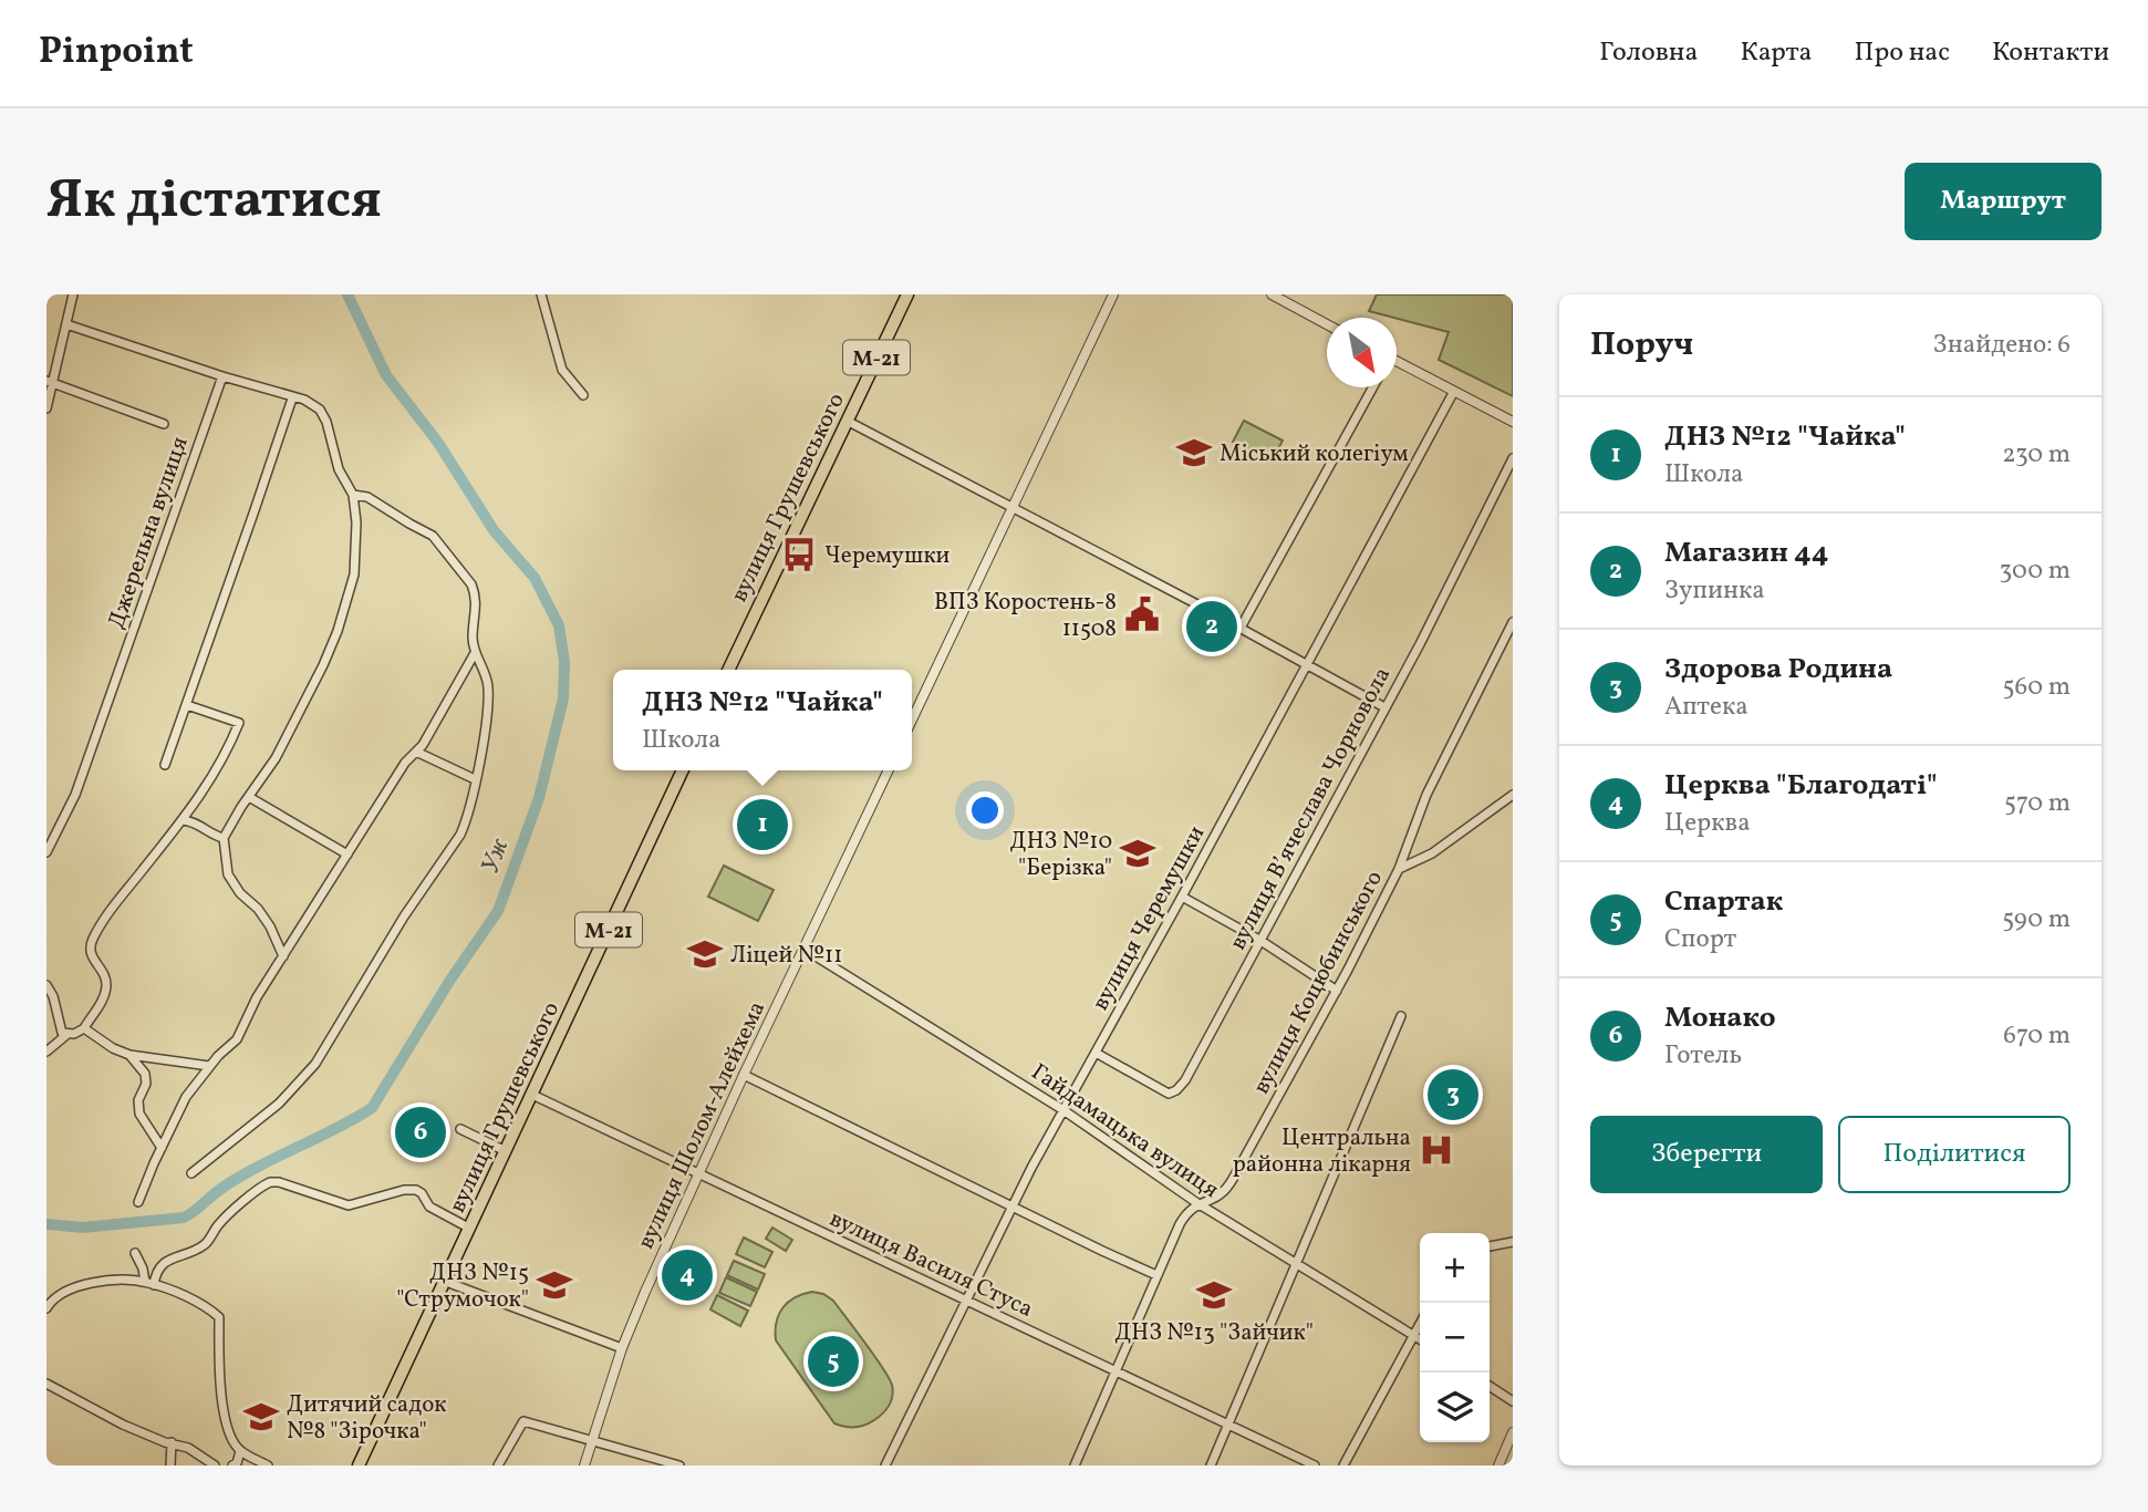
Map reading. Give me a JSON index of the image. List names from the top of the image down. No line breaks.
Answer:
{"streets":{"highway":["М-21","вулиця Грушевського"],"street":["Джерельна вулиця","вулиця Вʼячеслава Чорновола","вулиця Черемушки","вулиця Коцюбинського","вулиця Шолом-Алейхема","Гайдамацька вулиця","вулиця Василя Стуса"]},"crossings":[["вулиця Грушевського","вулиця Василя Стуса"],["вулиця Вʼячеслава Чорновола","вулиця Черемушки"],["вулиця Черемушки","Гайдамацька вулиця"],["вулиця Черемушки","вулиця Василя Стуса"],["вулиця Коцюбинського","Гайдамацька вулиця"],["вулиця Коцюбинського","вулиця Василя Стуса"],["вулиця Шолом-Алейхема","Гайдамацька вулиця"],["вулиця Шолом-Алейхема","вулиця Василя Стуса"]],"water":["Уж"],"places":{"school or university":["Міський колегіум","ДНЗ №10 \"Берізка\"","Ліцей №11","ДНЗ №15 \"Струмочок\"","ДНЗ №13 \"Зайчик\"","Дитячий садок №8 \"Зірочка\""],"bus stop":["Черемушки"],"public building":["ВПЗ Коростень-8 11508"],"hospital":["Центральна районна лікарня"]},"north":"bottom right","page":{"header":"Pinpoint","nav":["Головна","Карта","Про нас","Контакти"],"buttons":["Маршрут",["Зберегти","Поділитися"]],"title":"Як дістатися","heading":["Поруч","Знайдено: 6"],"list":[{"mark":"1","name":"ДНЗ №12 \"Чайка\"","note":"Школа","value":"230 m"},{"mark":"2","name":"Магазин 44","note":"Зупинка","value":"300 m"},{"mark":"3","name":"Здорова Родина","note":"Аптека","value":"560 m"},{"mark":"4","name":"Церква \"Благодаті\"","note":"Церква","value":"570 m"},{"mark":"5","name":"Спартак","note":"Спорт","value":"590 m"},{"mark":"6","name":"Монако","note":"Готель","value":"670 m"}],"pins":["2","1","3","6","4","5"],"popup":["ДНЗ №12 \"Чайка\"","Школа"],"map_buttons":["+","−"]}}
